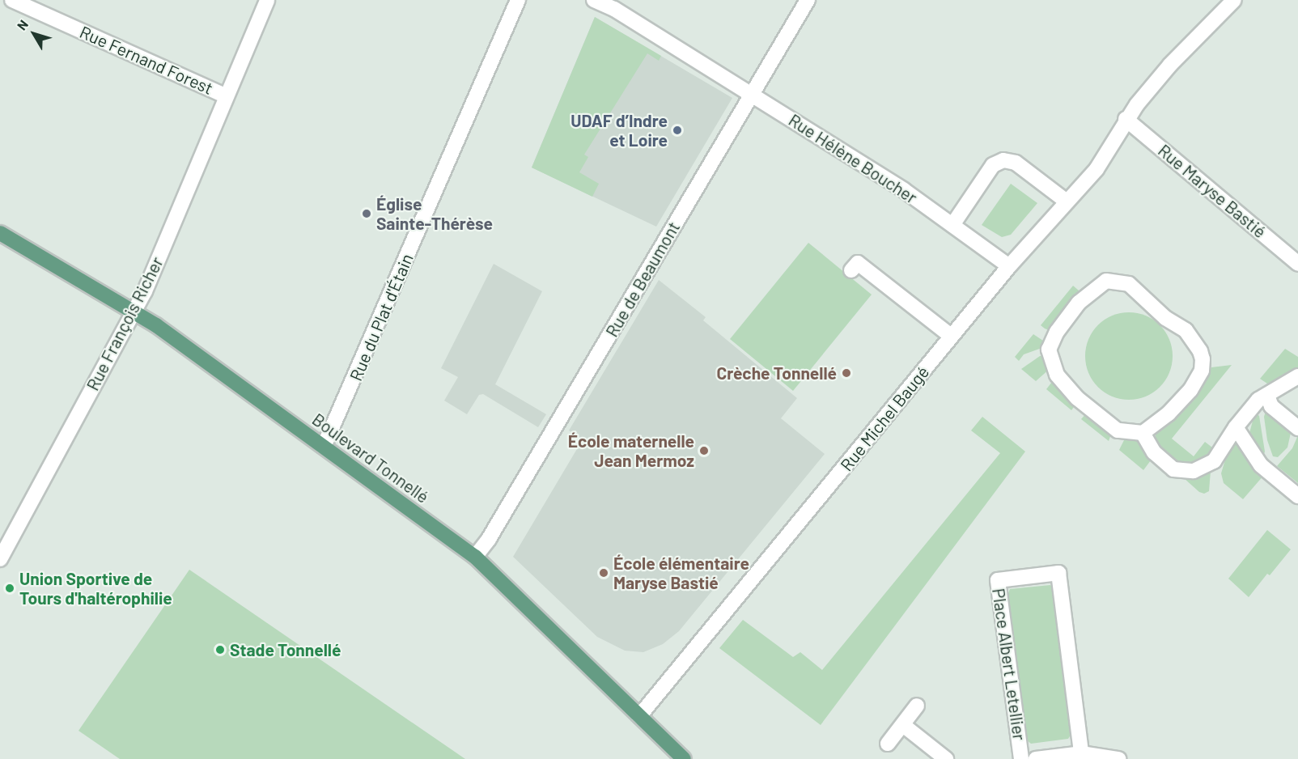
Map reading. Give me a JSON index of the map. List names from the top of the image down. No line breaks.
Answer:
{"streets":{"main road":["Boulevard Tonnellé"],"street":["Rue Fernand Forest","Rue Hélène Boucher","Rue Maryse Bastié","Rue de Beaumont","Rue du Plat d'Étain","Rue François Richer","Rue Michel Baugé","Place Albert Letellier"]},"crossings":[["Rue Fernand Forest","Rue François Richer"],["Rue Hélène Boucher","Rue de Beaumont"],["Rue Hélène Boucher","Rue Michel Baugé"],["Rue Maryse Bastié","Rue Michel Baugé"],["Rue de Beaumont","Boulevard Tonnellé"],["Rue du Plat d'Étain","Boulevard Tonnellé"],["Rue François Richer","Boulevard Tonnellé"],["Rue Michel Baugé","Boulevard Tonnellé"]],"places":["UDAF d’Indre et Loire","Église Sainte-Thérèse","Crèche Tonnellé","École maternelle Jean Mermoz","École élémentaire Maryse Bastié","Union Sportive de Tours d'haltérophilie","Stade Tonnellé"],"north":"top left"}
